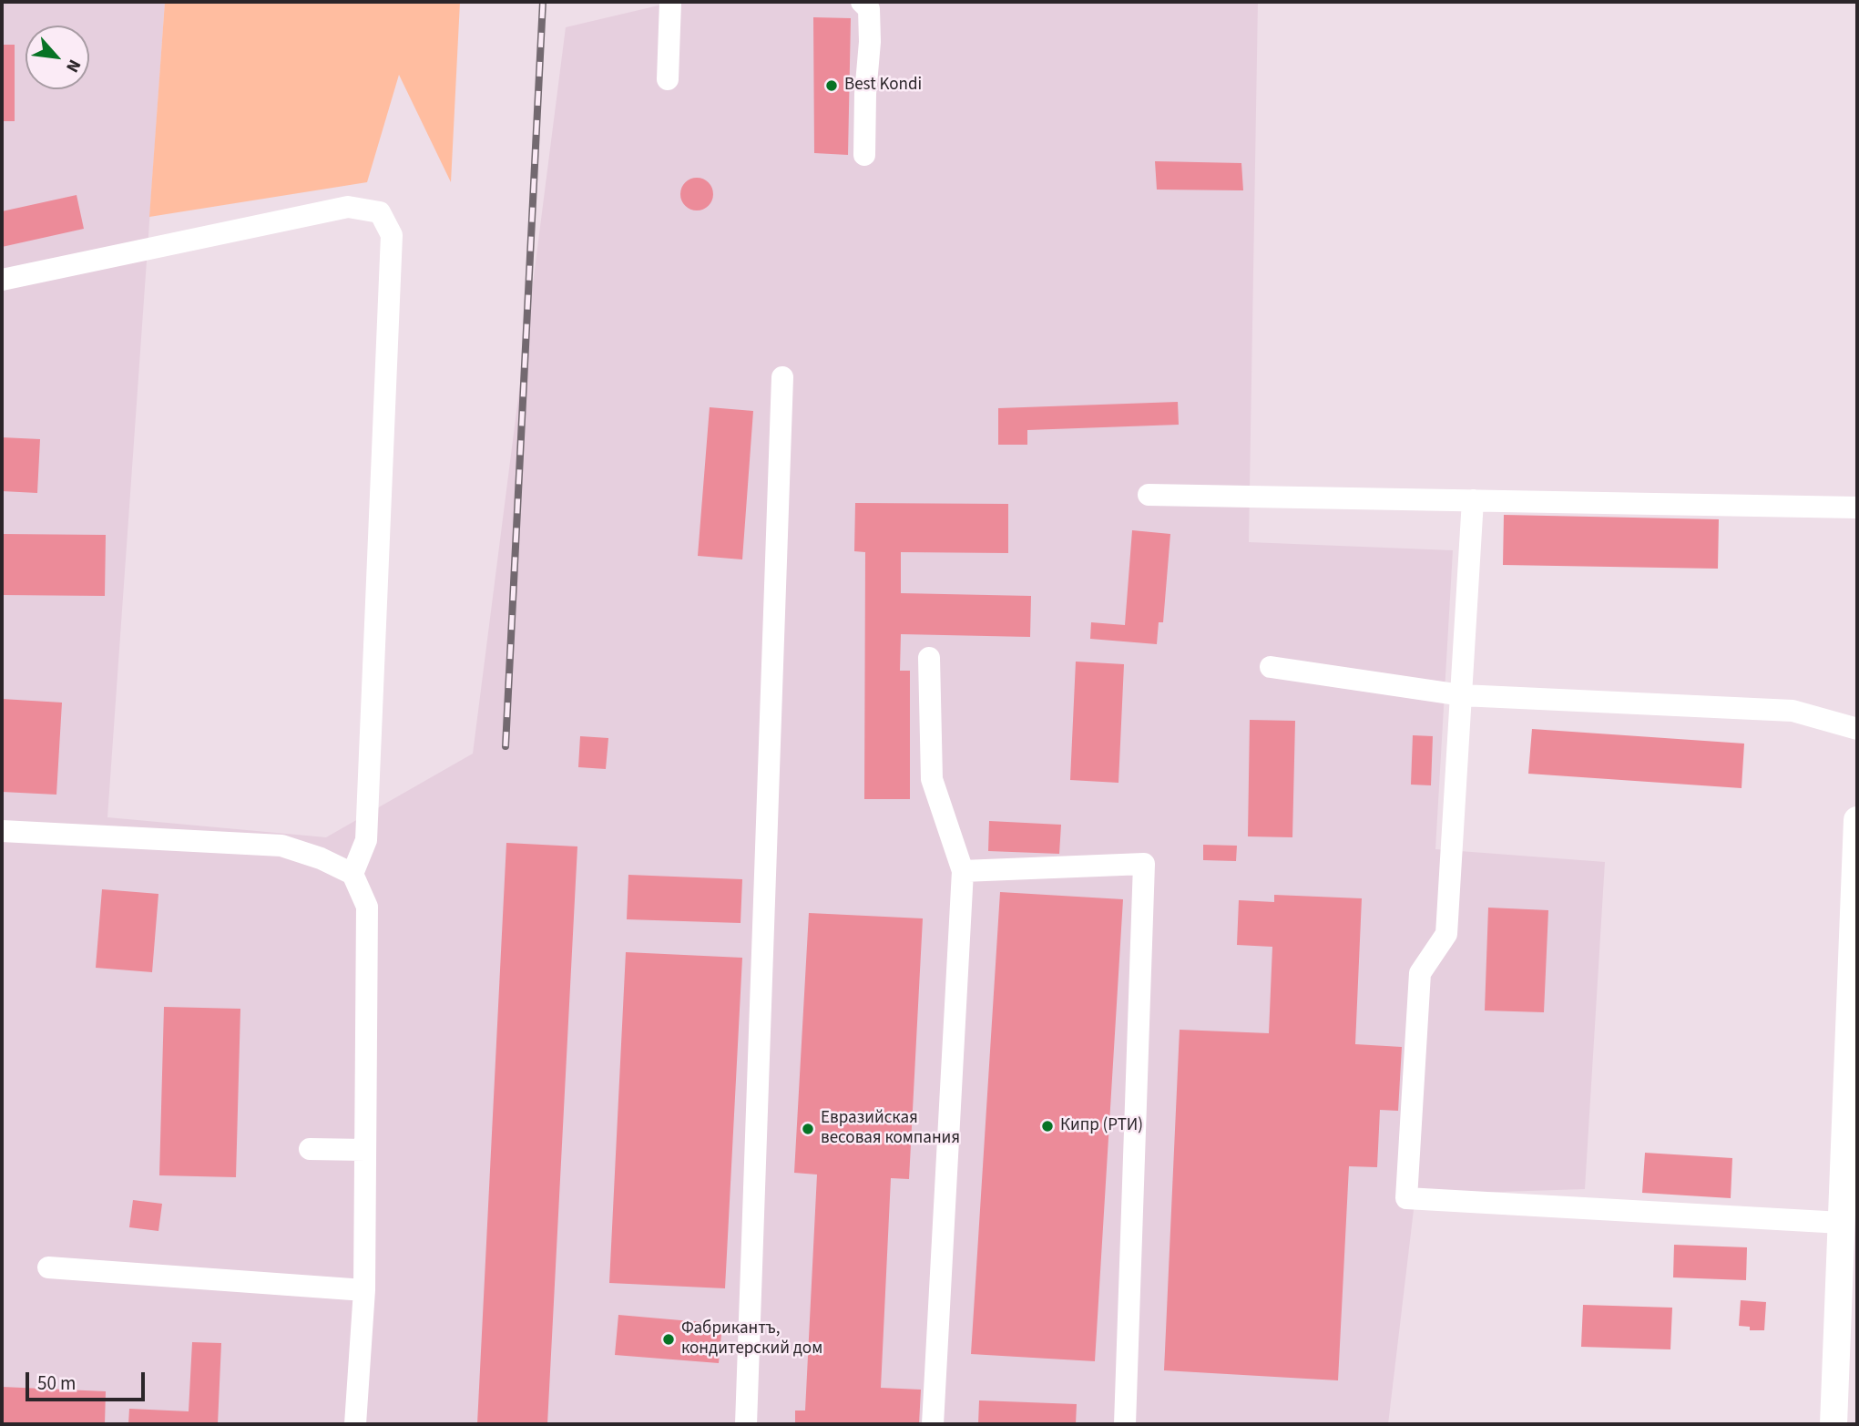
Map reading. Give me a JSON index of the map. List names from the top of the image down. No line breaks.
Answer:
{"places":["Best Kondi","Кипр (РТИ)","Евразийская весовая компания","Фабрикантъ, кондитерский дом"],"scale_bar":"50 m","north":"bottom right"}
